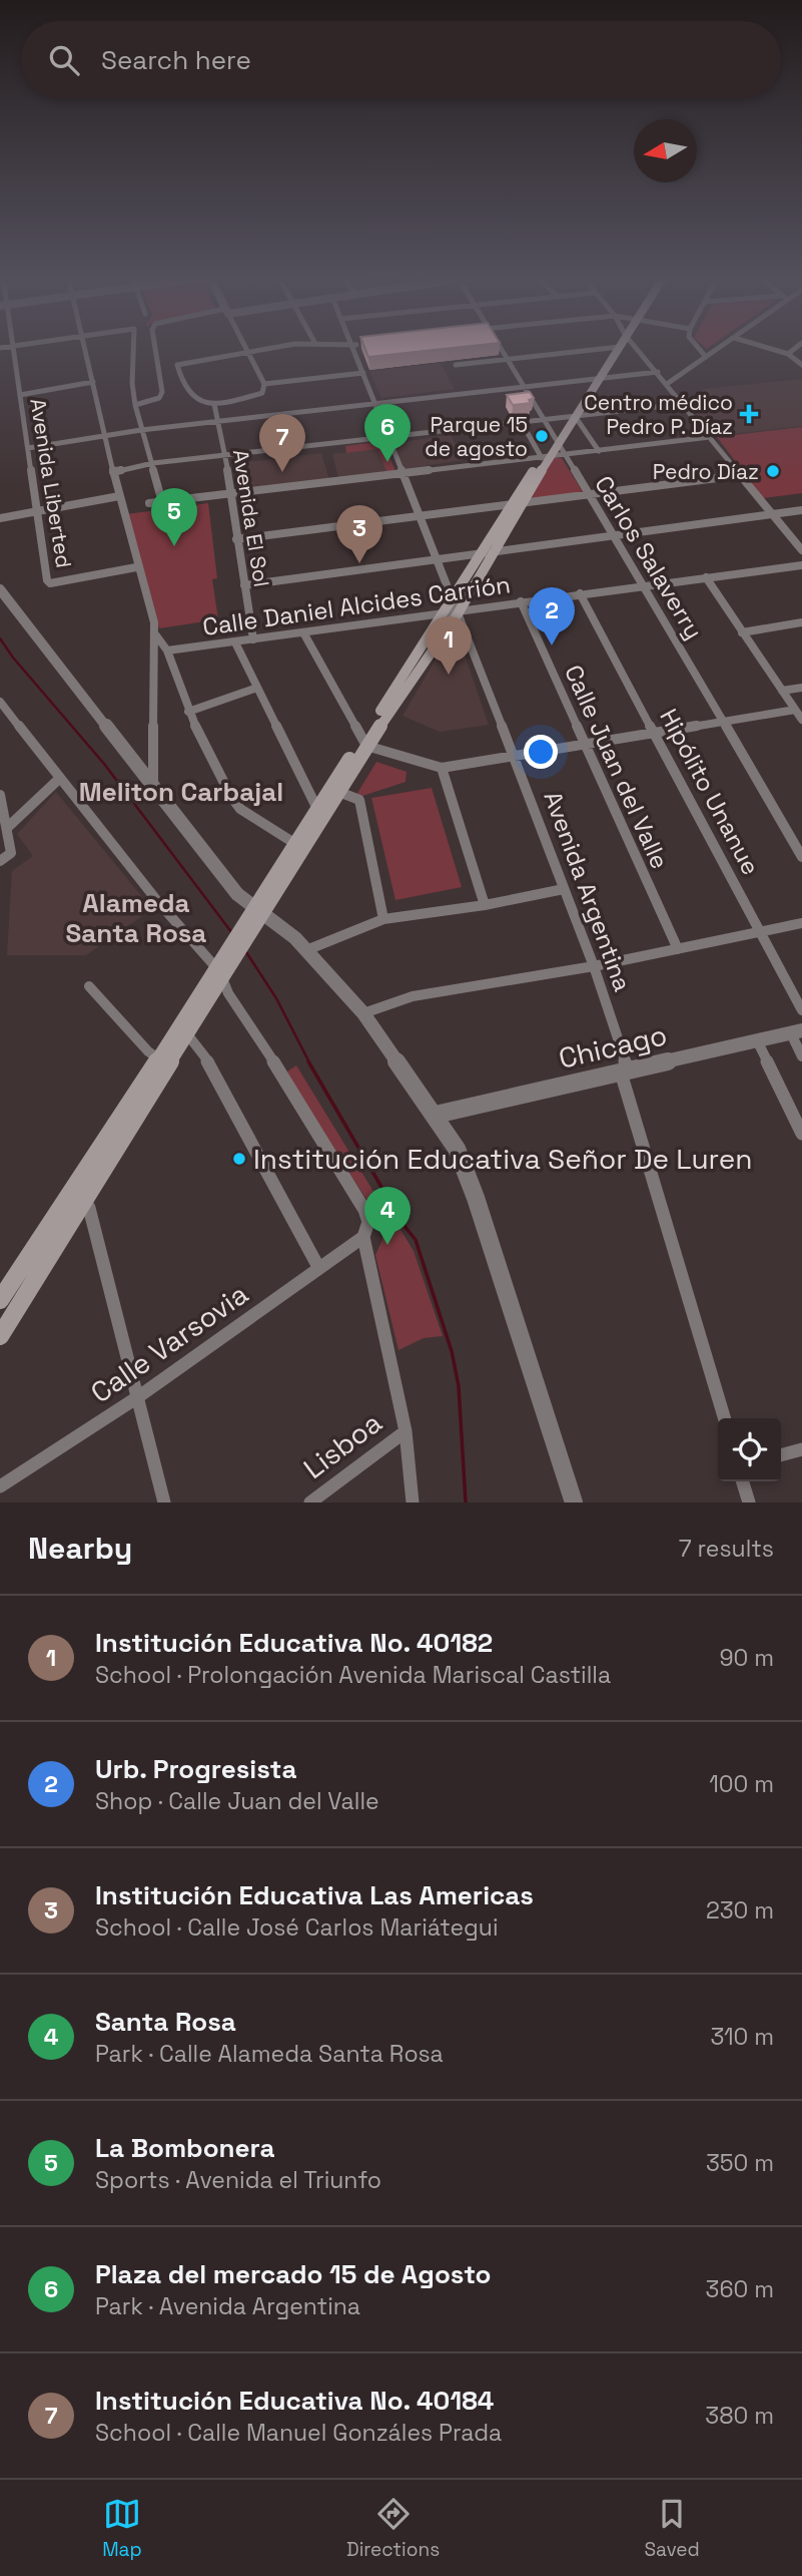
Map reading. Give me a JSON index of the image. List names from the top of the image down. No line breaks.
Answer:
{"streets":{"street":["Avenida Liberted","Avenida El Sol","Carlos Salaverry","Calle Daniel Alcides Carrión","Calle Juan del Valle","Hipólito Unanue","Avenida Argentina","Chicago","Calle Varsovia","Lisboa"]},"crossings":[["Avenida El Sol","Calle Daniel Alcides Carrión"],["Carlos Salaverry","Calle Daniel Alcides Carrión"],["Calle Daniel Alcides Carrión","Calle Juan del Valle"],["Calle Daniel Alcides Carrión","Hipólito Unanue"],["Calle Daniel Alcides Carrión","Avenida Argentina"],["Avenida Argentina","Chicago"]],"districts":["Meliton Carbajal","Alameda Santa Rosa"],"places":{"health":["Centro médico Pedro P. Díaz"],"other":["Parque 15 de agosto","Pedro Díaz","Institución Educativa Señor De Luren"]},"north":"left","page":{"search":"Search here","pins":["6","7","5","3","2","1","4"],"heading":["Nearby","7 results"],"list":[{"mark":"1","name":"Institución Educativa No. 40182","note":"School · Prolongación Avenida Mariscal Castilla","value":"90 m"},{"mark":"2","name":"Urb. Progresista","note":"Shop · Calle Juan del Valle","value":"100 m"},{"mark":"3","name":"Institución Educativa Las Americas","note":"School · Calle José Carlos Mariátegui","value":"230 m"},{"mark":"4","name":"Santa Rosa","note":"Park · Calle Alameda Santa Rosa","value":"310 m"},{"mark":"5","name":"La Bombonera","note":"Sports · Avenida el Triunfo","value":"350 m"},{"mark":"6","name":"Plaza del mercado 15 de Agosto","note":"Park · Avenida Argentina","value":"360 m"},{"mark":"7","name":"Institución Educativa No. 40184","note":"School · Calle Manuel Gonzáles Prada","value":"380 m"}],"nav":["Map","Directions","Saved"]}}
